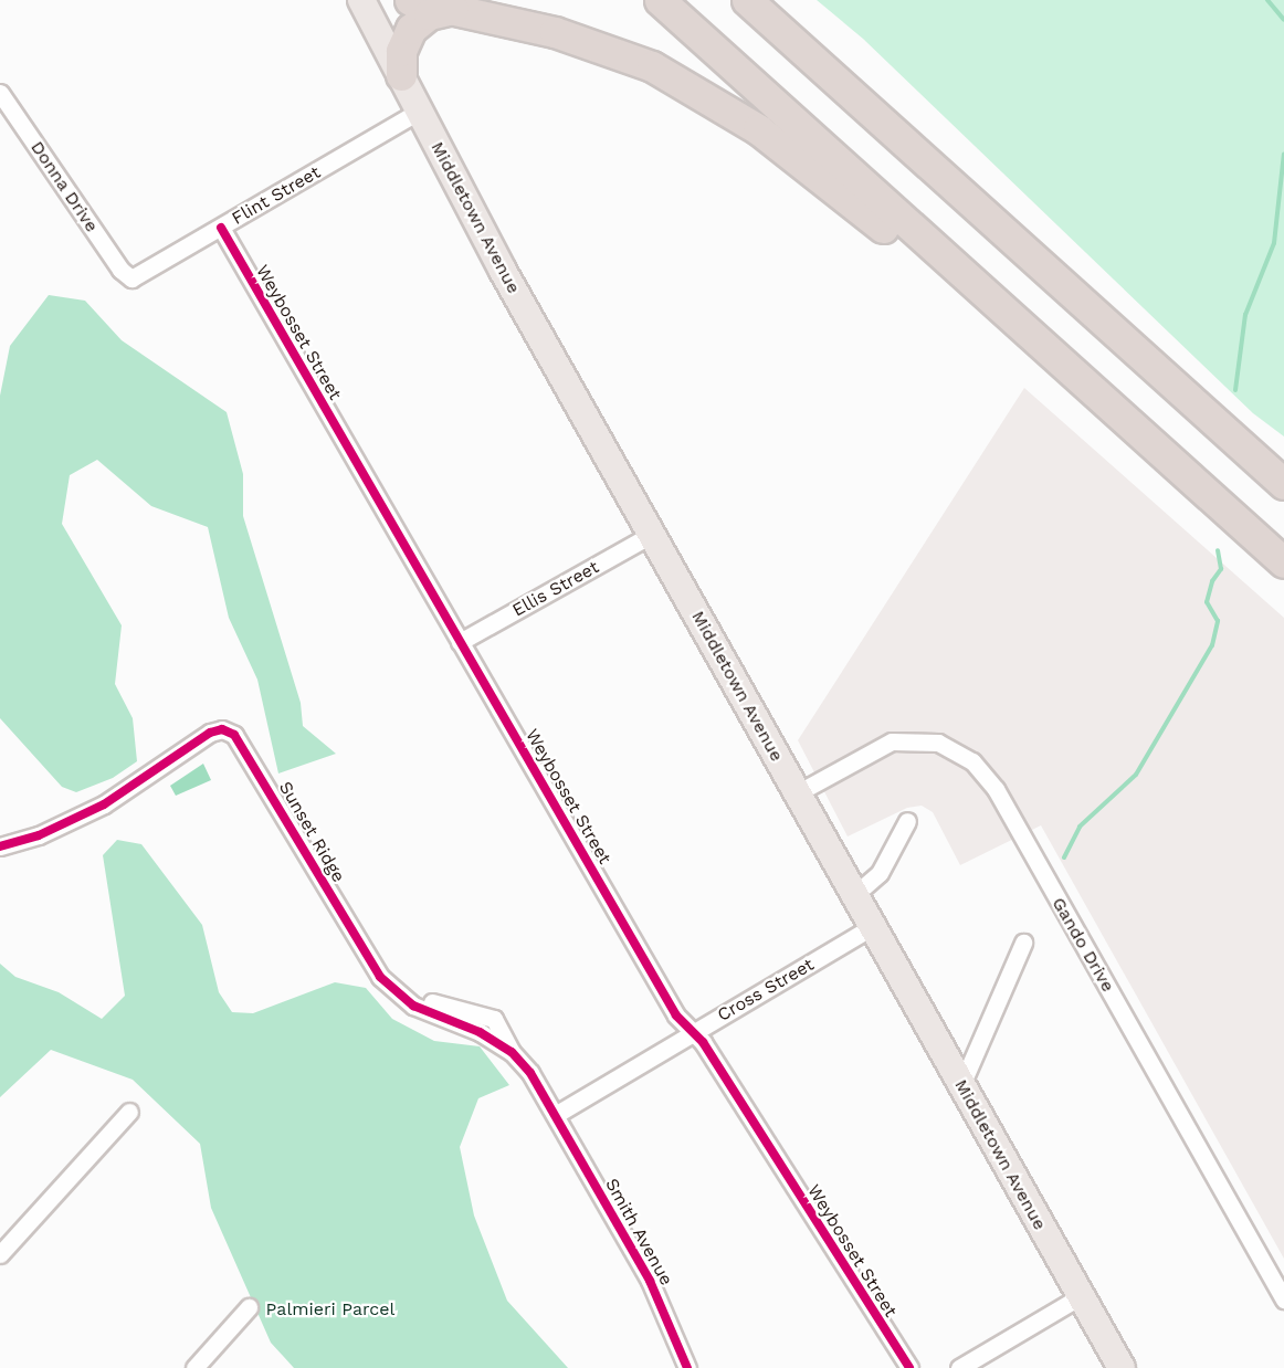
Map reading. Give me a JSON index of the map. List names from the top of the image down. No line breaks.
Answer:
{"streets":{"main road":["Middletown Avenue"],"street":["Donna Drive","Flint Street","Weybosset Street","Ellis Street","Sunset Ridge","Gando Drive","Cross Street","Smith Avenue"]},"crossings":[["Donna Drive","Flint Street"],["Flint Street","Middletown Avenue"],["Flint Street","Weybosset Street"],["Middletown Avenue","Ellis Street"],["Middletown Avenue","Gando Drive"],["Middletown Avenue","Cross Street"],["Weybosset Street","Ellis Street"],["Weybosset Street","Cross Street"],["Sunset Ridge","Cross Street"],["Sunset Ridge","Smith Avenue"],["Cross Street","Smith Avenue"]],"parks":["Palmieri Parcel"]}
